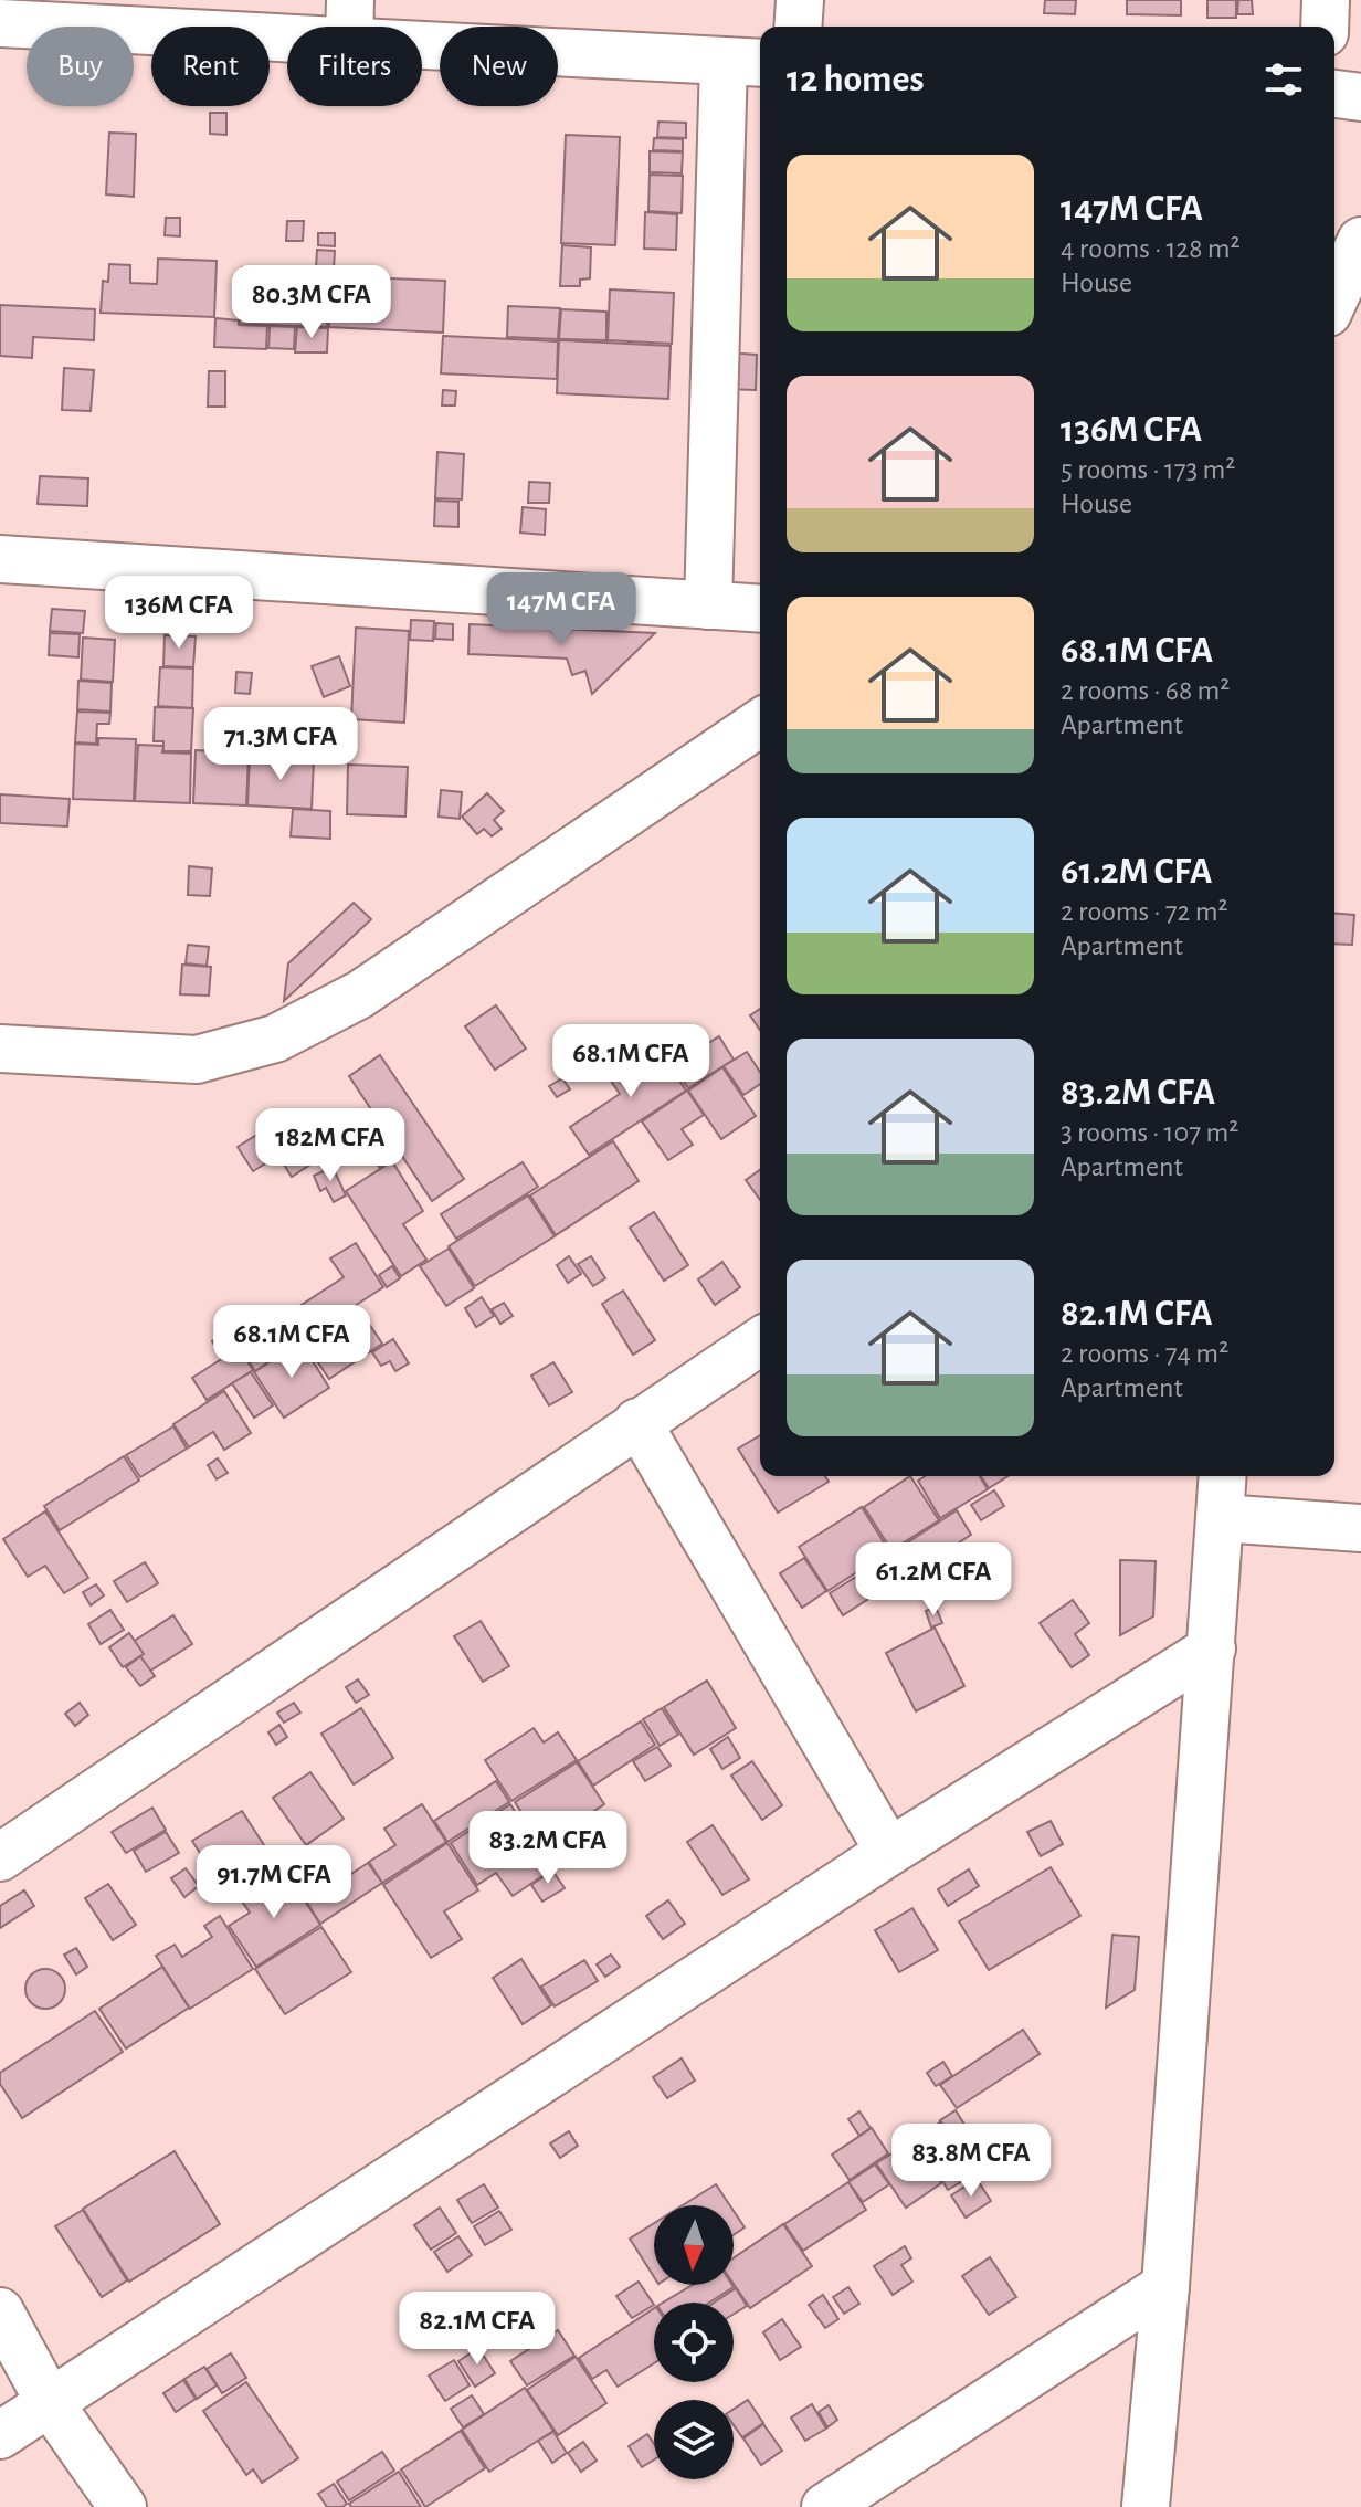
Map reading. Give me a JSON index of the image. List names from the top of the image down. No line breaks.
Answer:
{"north":"bottom","page":{"chip":["Buy","Rent","Filters","New"],"heading":"12 homes","list":[{"name":"147M CFA","note":"4 rooms · 128 m² · House"},{"name":"136M CFA","note":"5 rooms · 173 m² · House"},{"name":"68.1M CFA","note":"2 rooms · 68 m² · Apartment"},{"name":"61.2M CFA","note":"2 rooms · 72 m² · Apartment"},{"name":"83.2M CFA","note":"3 rooms · 107 m² · Apartment"},{"name":"82.1M CFA","note":"2 rooms · 74 m² · Apartment"}],"price":["80.3M CFA","147M CFA","136M CFA","71.3M CFA","68.1M CFA","182M CFA","68.1M CFA","61.2M CFA","83.2M CFA","91.7M CFA","83.8M CFA","82.1M CFA"]}}
